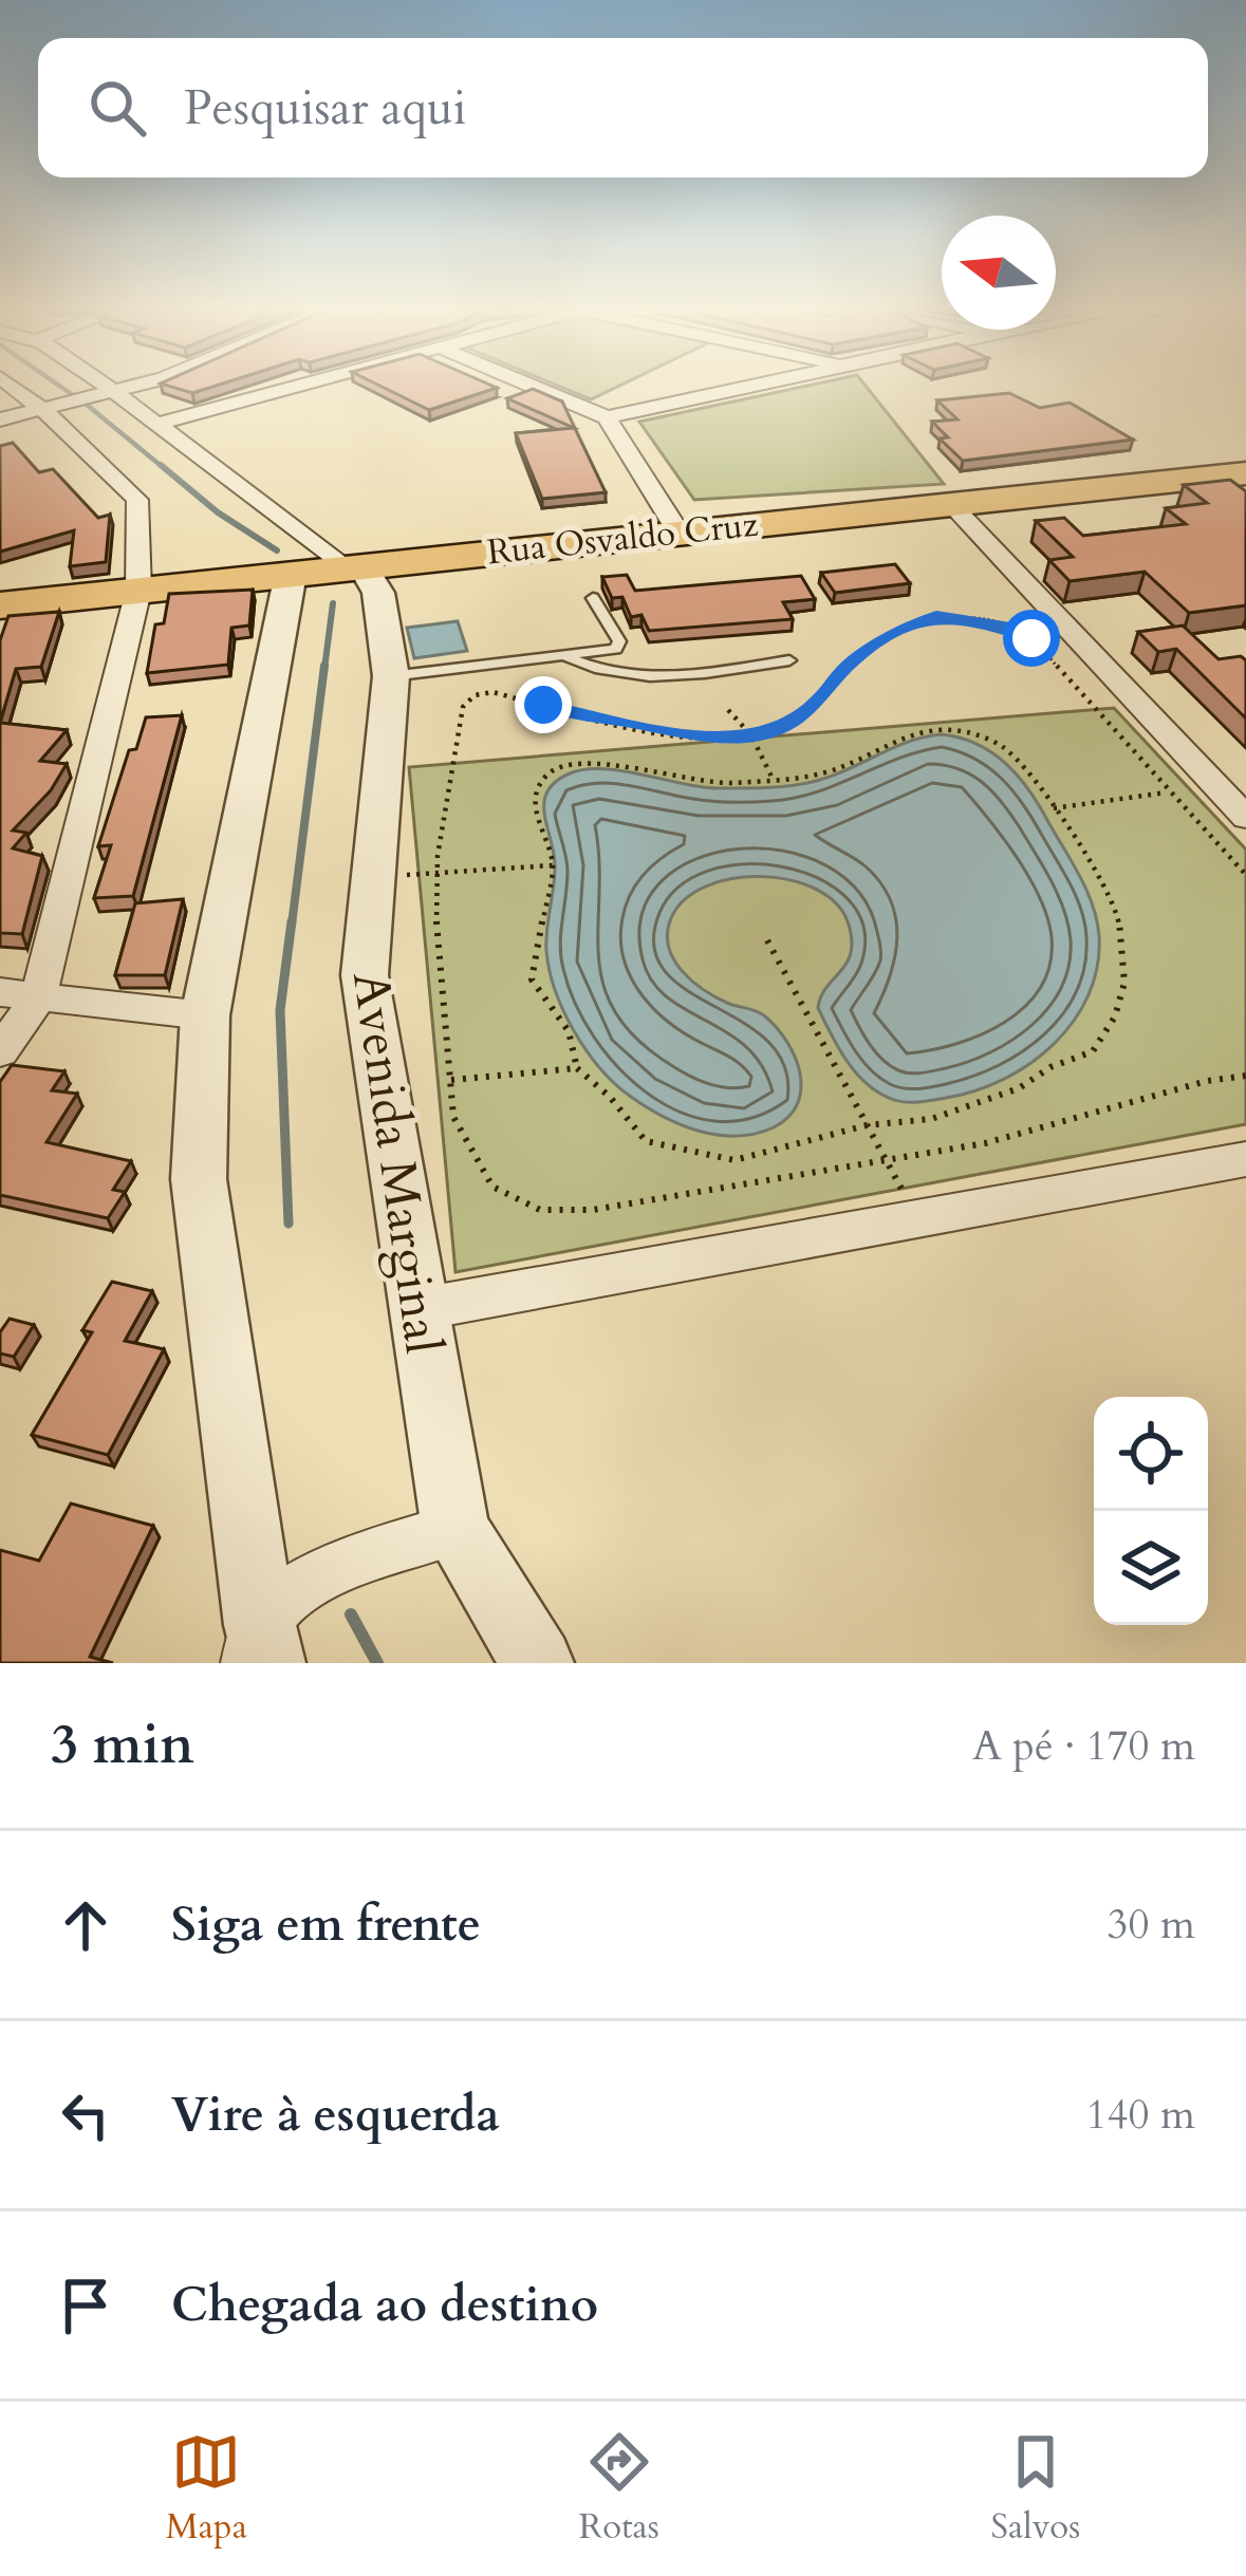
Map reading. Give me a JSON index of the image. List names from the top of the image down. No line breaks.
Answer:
{"streets":{"highway":["Rua Osvaldo Cruz"],"street":["Avenida Marginal"]},"crossings":[["Rua Osvaldo Cruz","Avenida Marginal"]],"north":"left","page":{"search":"Pesquisar aqui","heading":["3 min","A pé · 170 m"],"list":[["Siga em frente","30 m"],["Vire à esquerda","140 m"],"Chegada ao destino"],"nav":["Mapa","Rotas","Salvos"]}}
